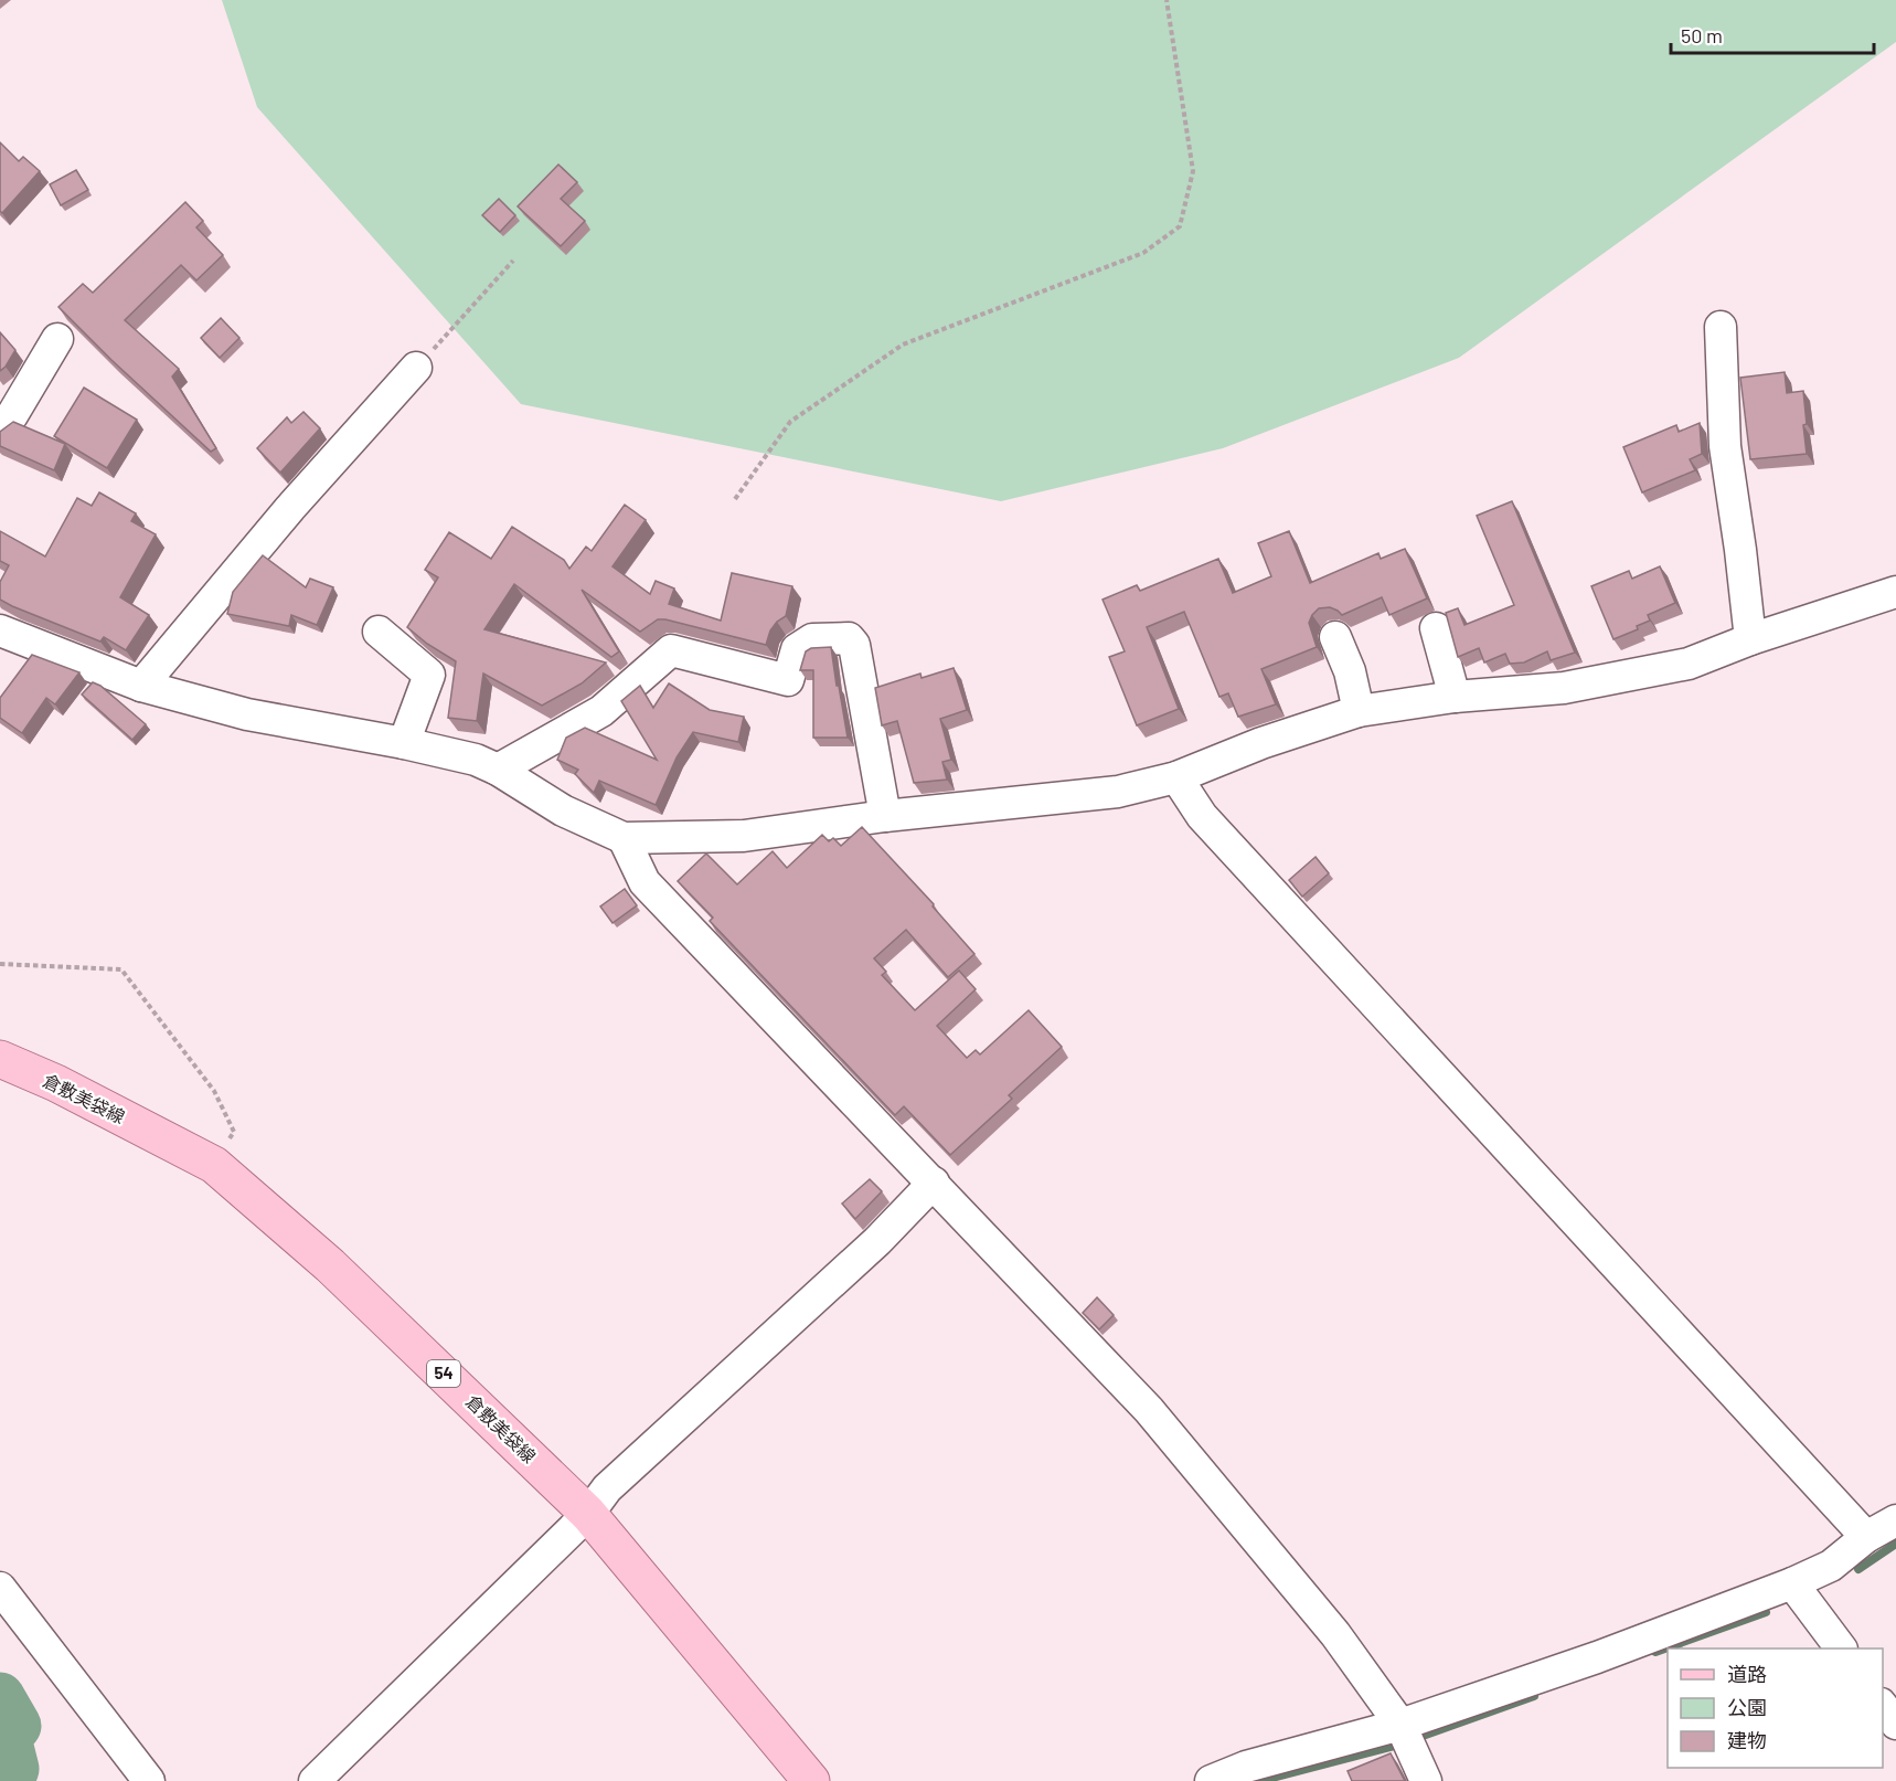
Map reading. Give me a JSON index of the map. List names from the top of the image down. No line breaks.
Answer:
{"streets":{"main road":["倉敷美袋線","54"]},"legend":["道路","公園","建物"],"scale_bar":"50 m"}
